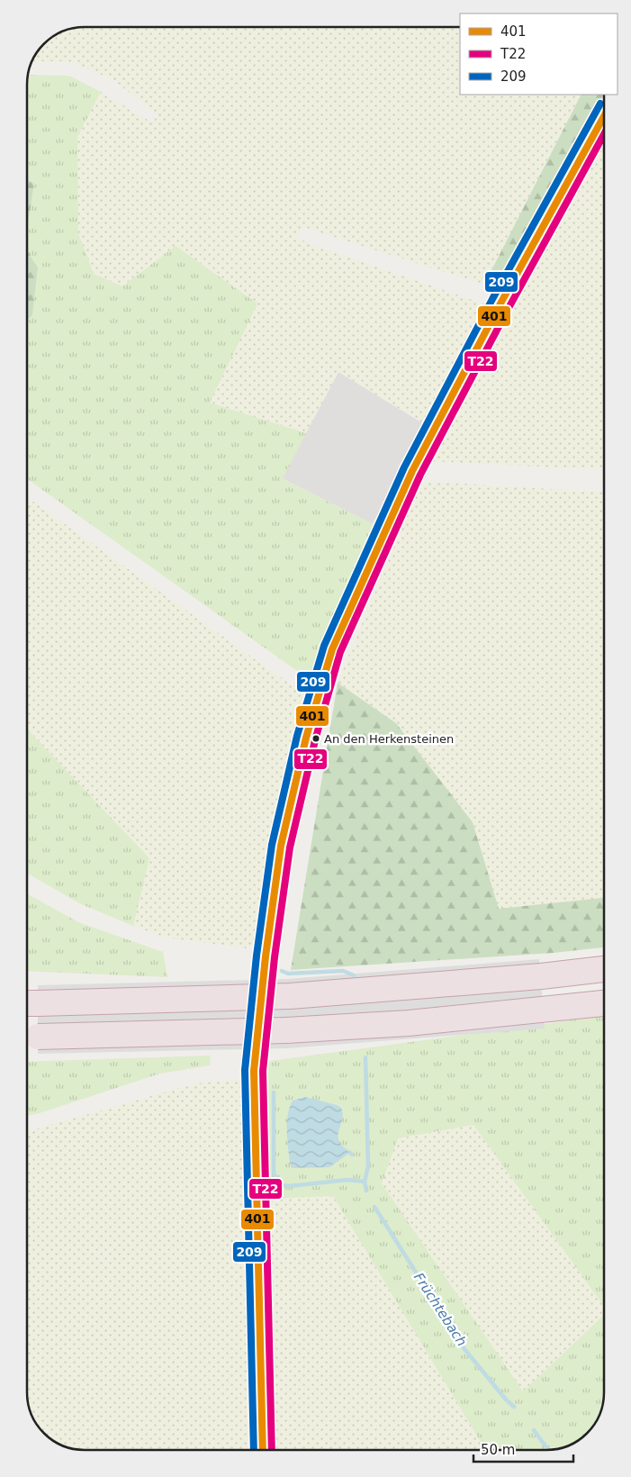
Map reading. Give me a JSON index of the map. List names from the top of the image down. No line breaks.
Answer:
{"water":["Früchtebach"],"places":["An den Herkensteinen"],"lines":["transit line 209","transit line 401","transit line T22"],"legend":["401","T22","209"],"scale_bar":"50 m"}
